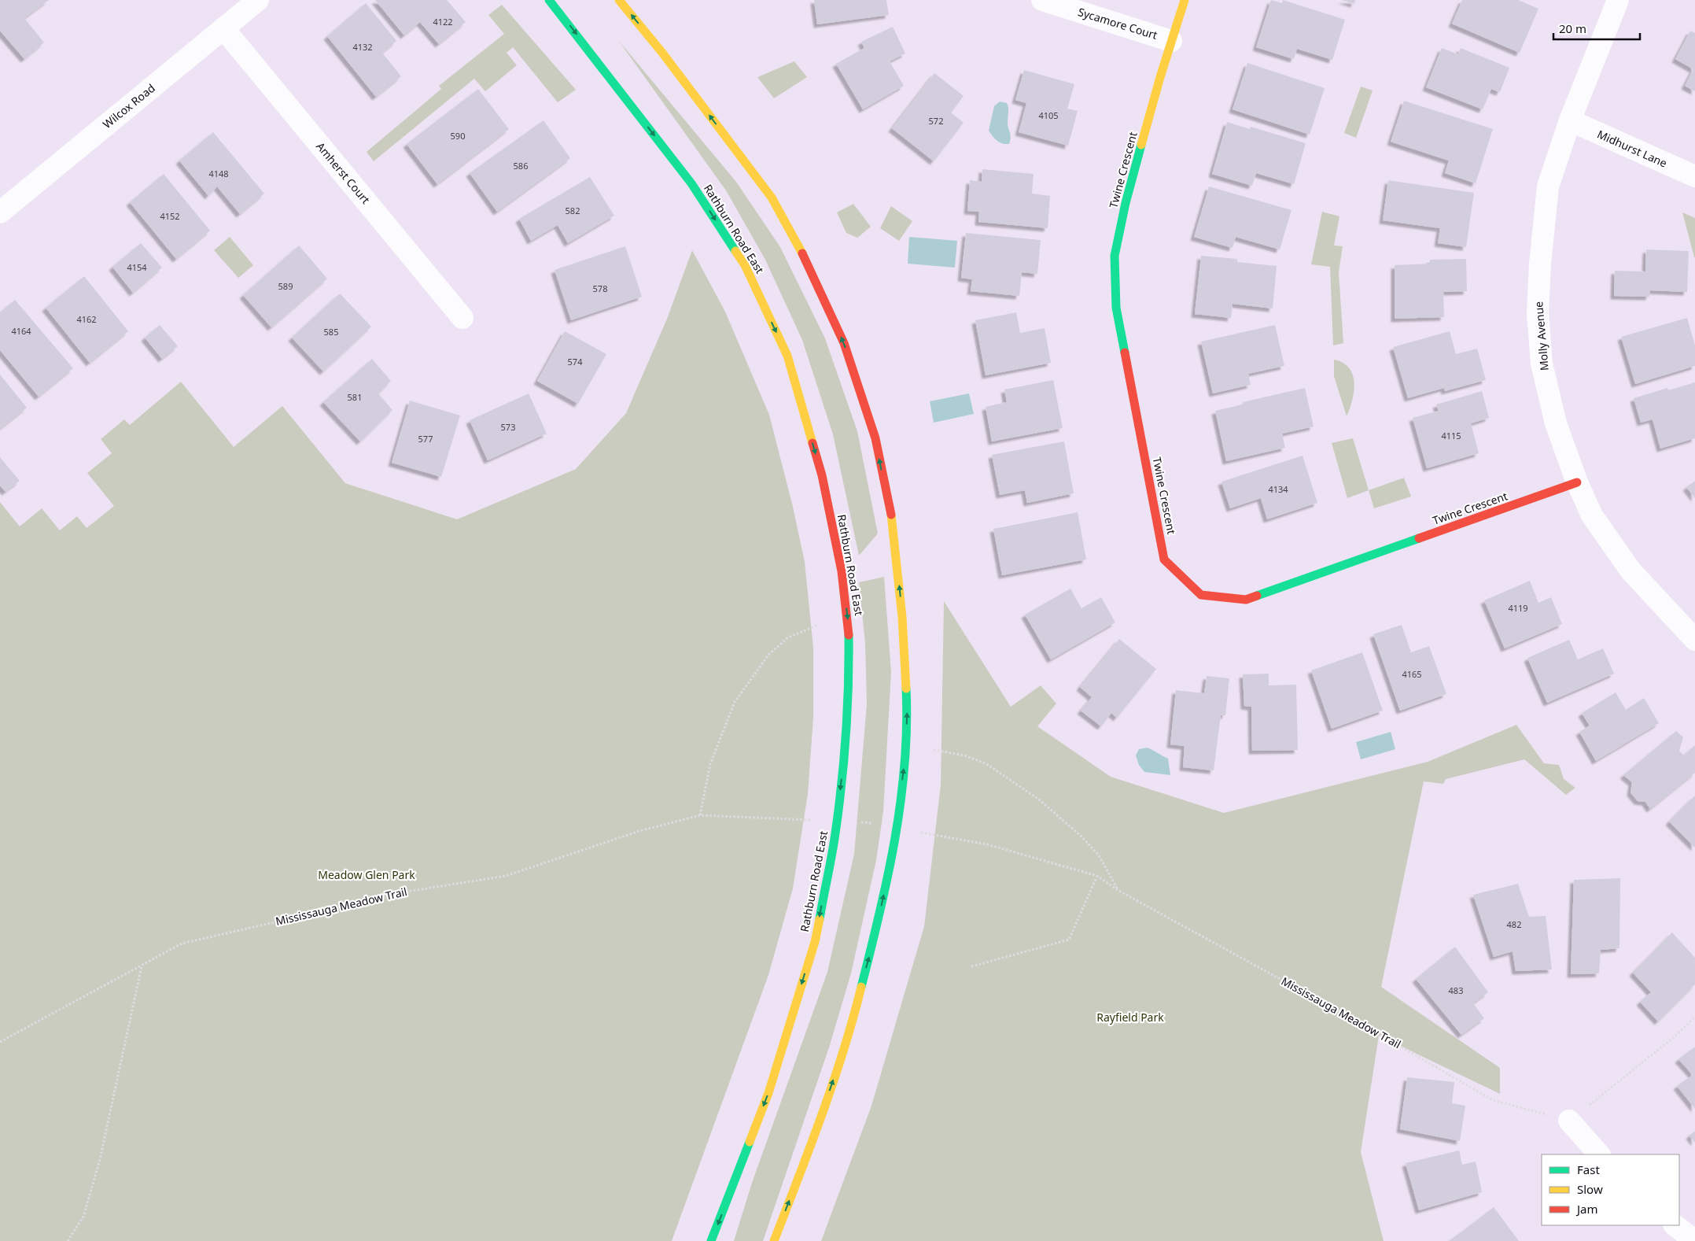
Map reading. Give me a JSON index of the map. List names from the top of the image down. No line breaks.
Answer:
{"streets":{"street":["Sycamore Court","Wilcox Road","Midhurst Lane","Twine Crescent","Amherst Court","Rathburn Road East","Molly Avenue"],"path":["Mississauga Meadow Trail"]},"crossings":[["Sycamore Court","Twine Crescent"],["Wilcox Road","Amherst Court"],["Midhurst Lane","Molly Avenue"],["Twine Crescent","Molly Avenue"]],"parks":["Meadow Glen Park","Rayfield Park"],"house_numbers":["4122","4132","4105","572","590","586","4148","582","4152","4154","589","578","4162","4164","585","574","581","573","4115","577","4134","4119","4165","482","483"],"legend":["Fast","Slow","Jam"],"scale_bar":"20 m"}
